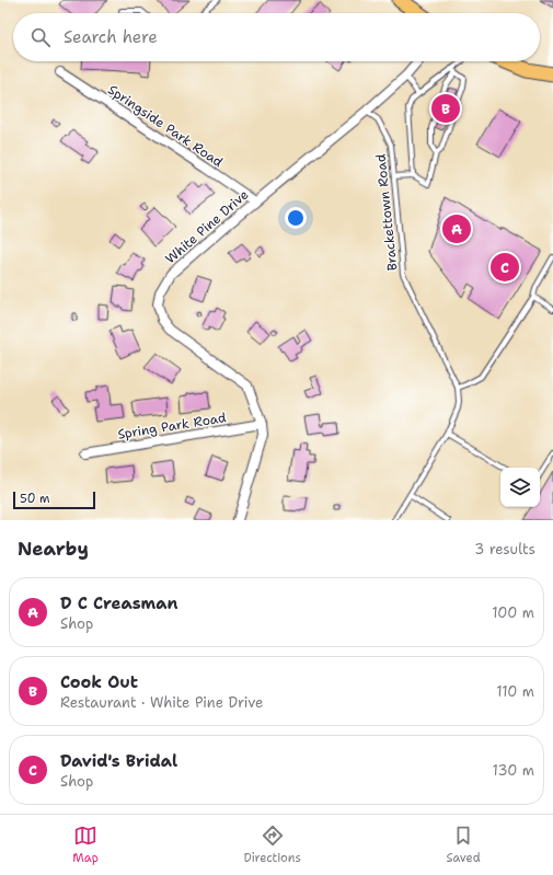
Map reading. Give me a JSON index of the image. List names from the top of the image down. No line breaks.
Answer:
{"streets":{"street":["Springside Park Road","White Pine Drive","Spring Park Road"],"lane":["Brackettown Road"]},"crossings":[["Springside Park Road","White Pine Drive"],["Brackettown Road","White Pine Drive"],["White Pine Drive","Spring Park Road"]],"scale_bar":"50 m","page":{"search":"Search here","pins":["B","A","C"],"scale":"50 m","heading":["Nearby","3 results"],"list":[{"mark":"A","name":"D C Creasman","note":"Shop","value":"100 m"},{"mark":"B","name":"Cook Out","note":"Restaurant · White Pine Drive","value":"110 m"},{"mark":"C","name":"David's Bridal","note":"Shop","value":"130 m"}],"nav":["Map","Directions","Saved"]}}
